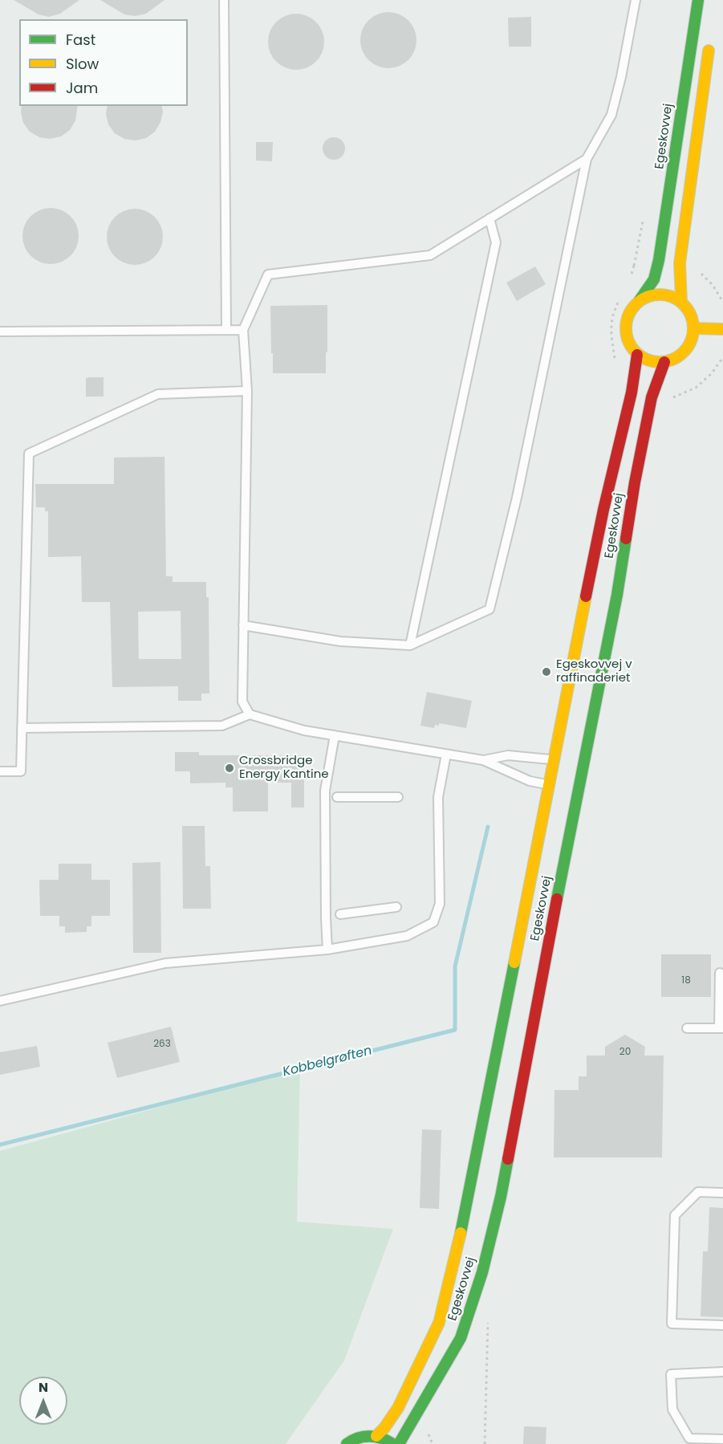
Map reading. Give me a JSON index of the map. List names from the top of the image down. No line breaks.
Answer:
{"streets":{"main road":["Egeskovvej"]},"water":["Kobbelgrøften"],"places":["Egeskovvej v raffinaderiet","Crossbridge Energy Kantine"],"house_numbers":["18","263","20"],"legend":["Fast","Slow","Jam"],"north":"top"}
